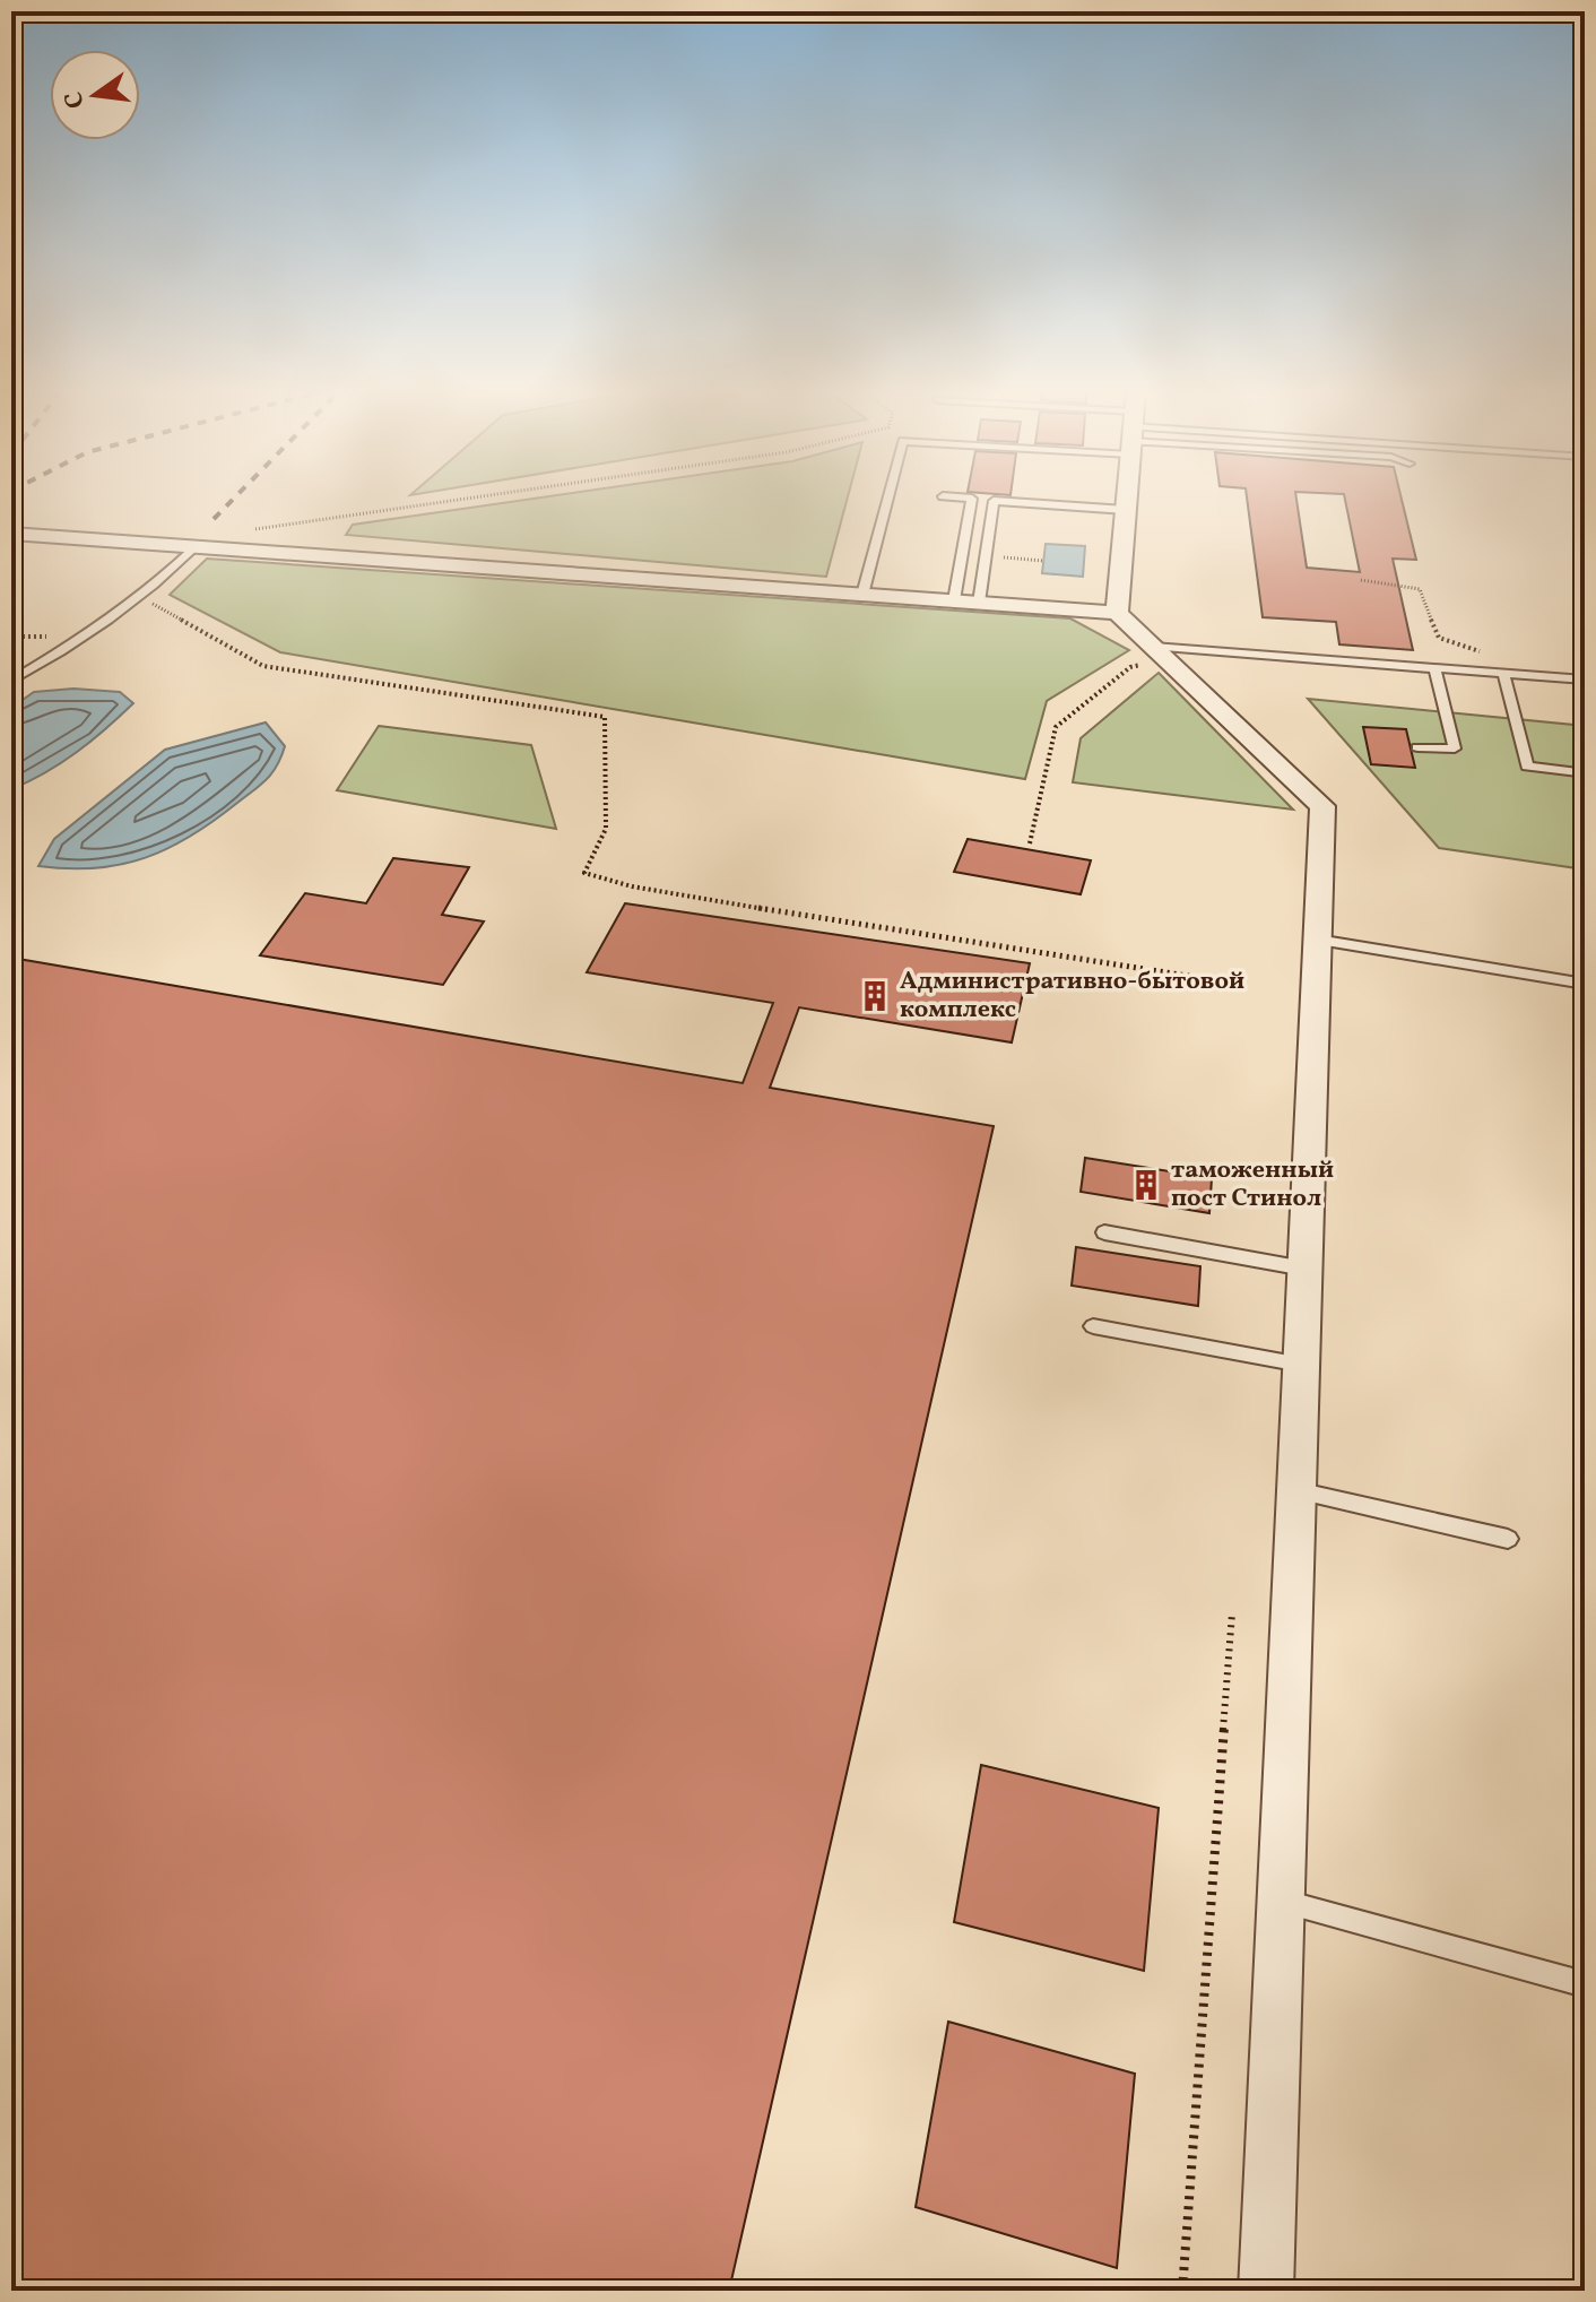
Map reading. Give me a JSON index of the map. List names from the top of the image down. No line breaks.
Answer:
{"places":{"building":["Административно-бытовой комплекс","таможенный пост Стинол"]},"north":"left"}
